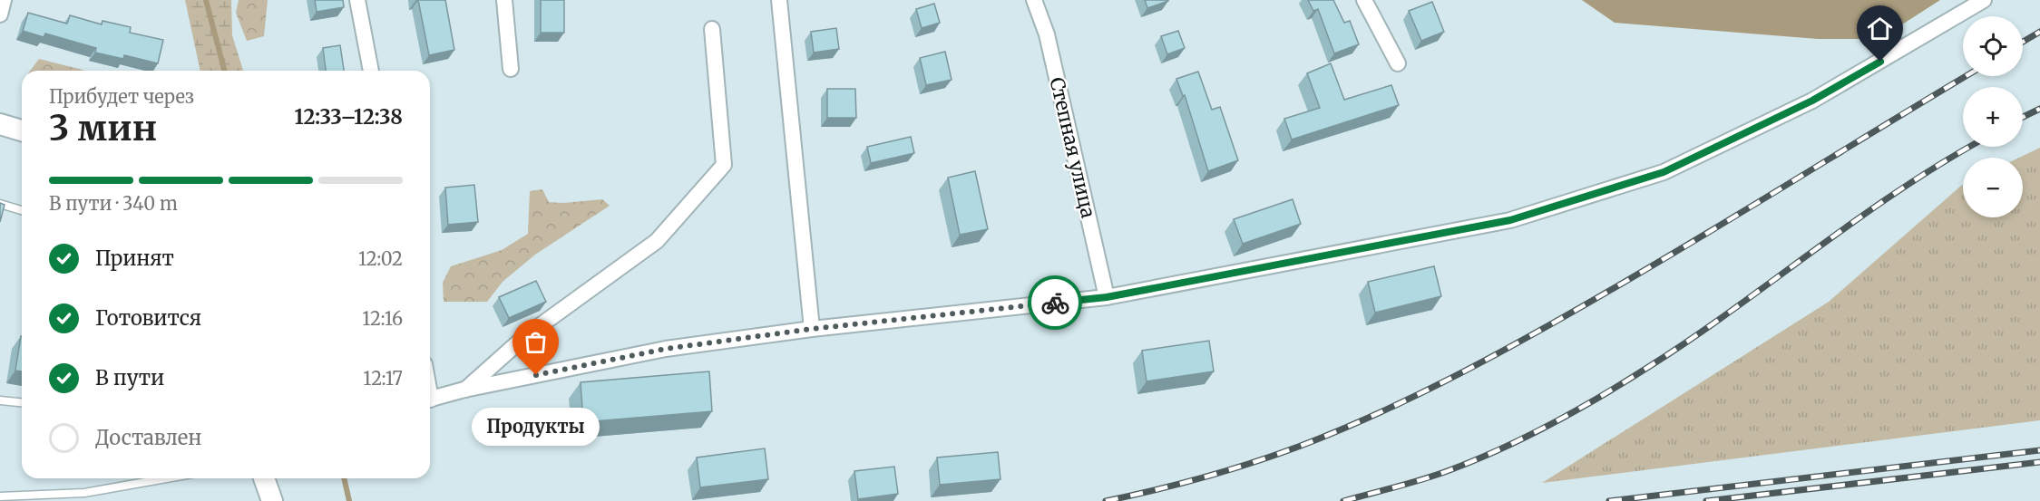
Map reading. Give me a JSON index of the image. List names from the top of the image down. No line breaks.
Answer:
{"streets":{"street":["Степная улица"]},"places":["Продукты"],"page":{"map_buttons":["+","−"],"heading":["3 мин","Прибудет через","12:33–12:38"],"bar":"В пути · 340 m","list":[["Принят","12:02"],["Готовится","12:16"],["В пути","12:17"],"Доставлен"],"bubble":"Продукты"}}
